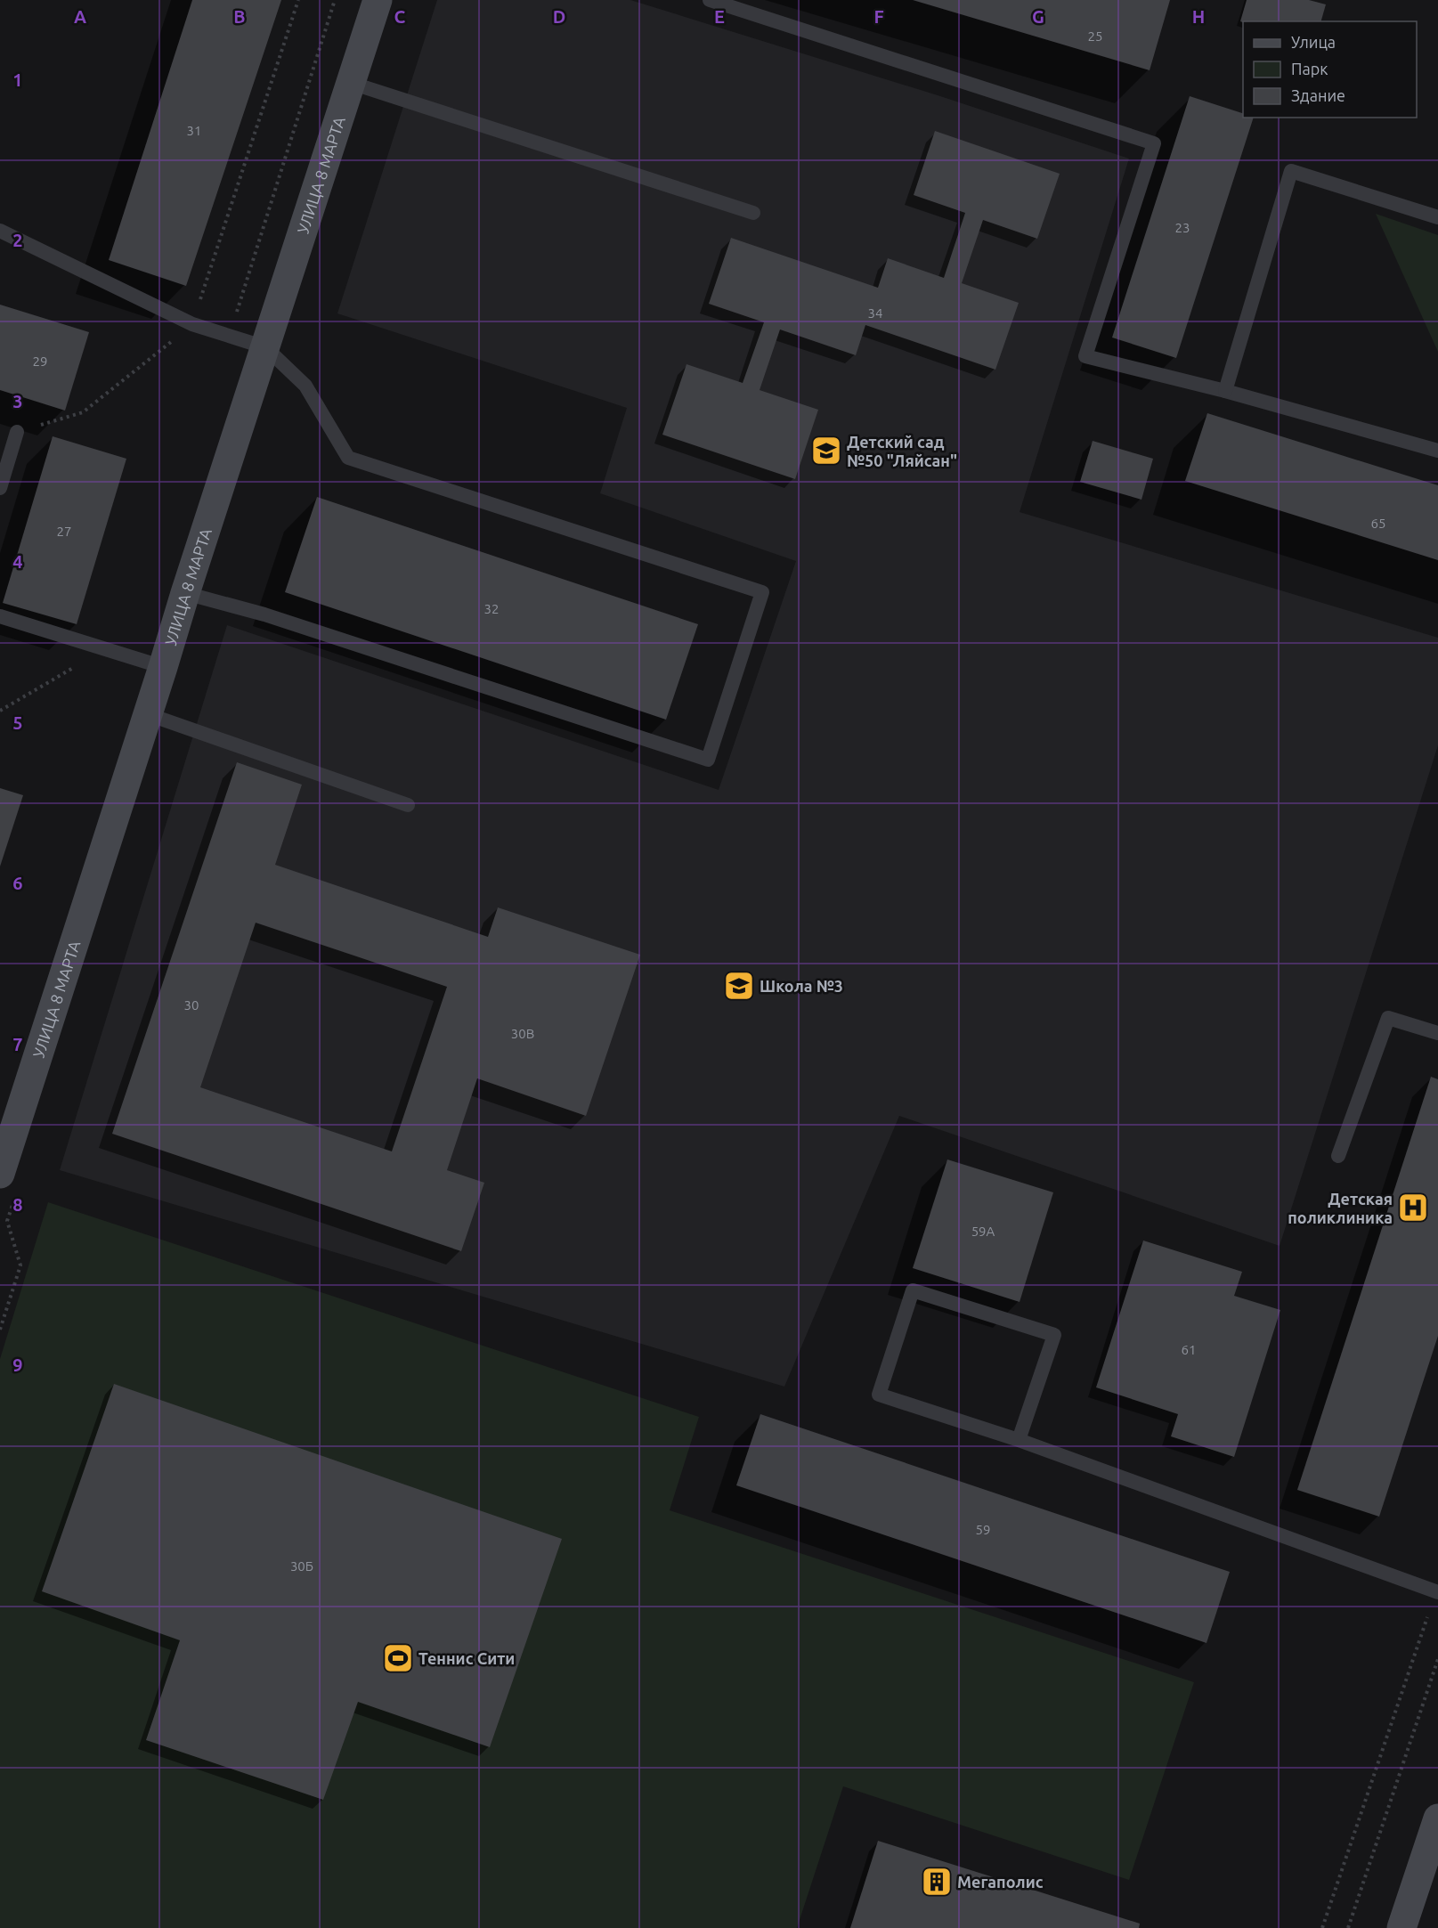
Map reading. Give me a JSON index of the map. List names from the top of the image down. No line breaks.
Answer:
{"streets":{"street":["УЛИЦА 8 МАРТА"]},"places":{"school or university":["Детский сад №50 \"Ляйсан\"","Школа №3"],"hospital":["Детская поликлиника"],"sports":["Теннис Сити"],"building":["Мегаполис"]},"house_numbers":["25","31","23","34","29","65","27","32","30","30В","59А","61","59","30Б"],"legend":["Улица","Парк","Здание"],"grid":{"columns":["A","B","C","D","E","F","G","H"],"rows":["1","2","3","4","5","6","7","8","9"]}}
